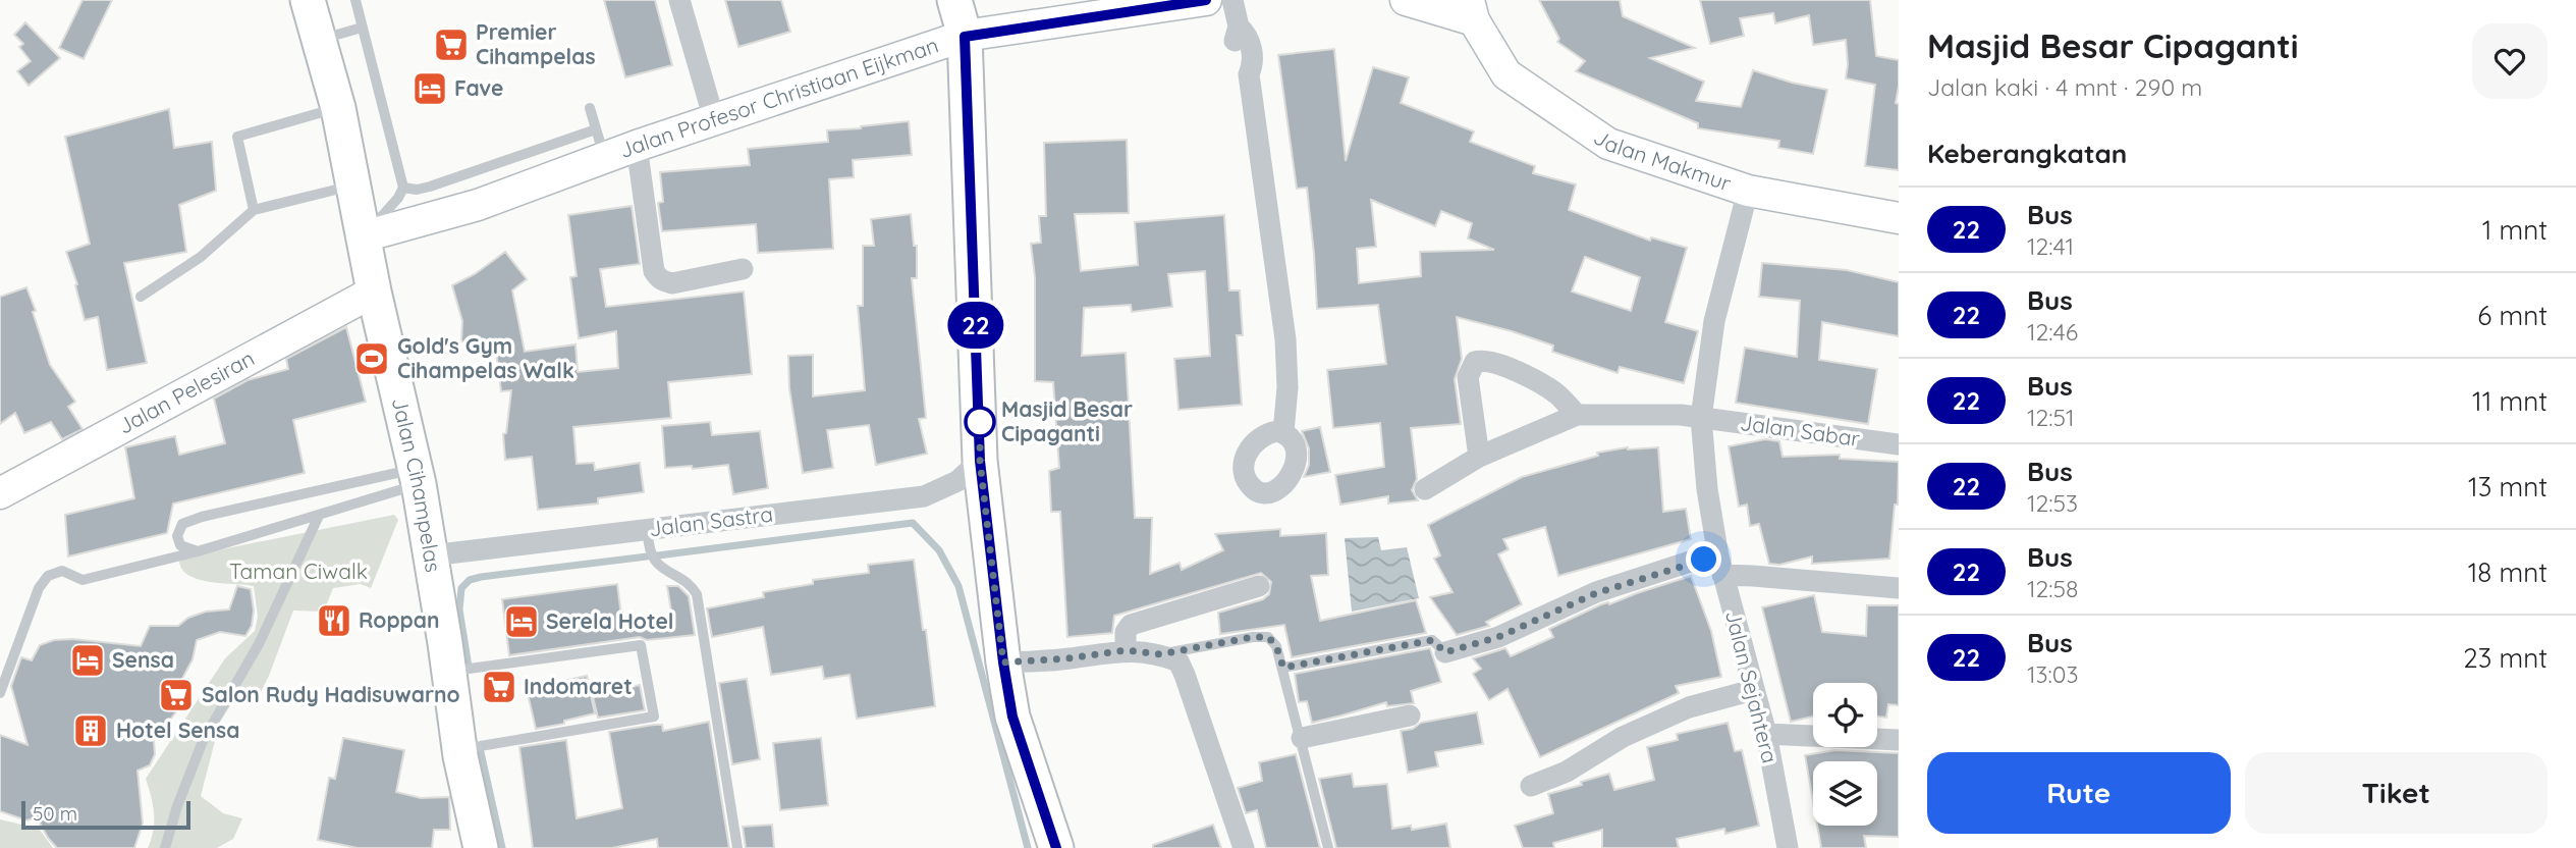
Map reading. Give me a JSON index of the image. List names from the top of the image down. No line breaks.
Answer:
{"streets":{"main road":["Jalan Cihampelas"],"street":["Jalan Profesor Christiaan Eijkman","Jalan Makmur","Jalan Pelesiran","Jalan Sabar","Jalan Sastra","Jalan Sejahtera"]},"crossings":[["Jalan Profesor Christiaan Eijkman","Jalan Cihampelas"],["Jalan Makmur","Jalan Sejahtera"],["Jalan Pelesiran","Jalan Cihampelas"],["Jalan Sabar","Jalan Sejahtera"],["Jalan Cihampelas","Jalan Sastra"]],"parks":["Taman Ciwalk"],"places":{"supermarket":["Premier Cihampelas","Indomaret","Salon Rudy Hadisuwarno"],"hotel":["Fave","Serela Hotel","Sensa"],"sports":["Gold's Gym Cihampelas Walk"],"other":["Masjid Besar Cipaganti"],"restaurant":["Roppan"],"building":["Hotel Sensa"]},"lines":["bus line 22"],"scale_bar":"50 m","page":{"on_map":"22","heading":[["Masjid Besar Cipaganti","Jalan kaki · 4 mnt · 290 m"],"Keberangkatan"],"list":[{"mark":"22","name":"Bus","note":"12:41","value":"1 mnt"},{"mark":"22","name":"Bus","note":"12:46","value":"6 mnt"},{"mark":"22","name":"Bus","note":"12:51","value":"11 mnt"},{"mark":"22","name":"Bus","note":"12:53","value":"13 mnt"},{"mark":"22","name":"Bus","note":"12:58","value":"18 mnt"},{"mark":"22","name":"Bus","note":"13:03","value":"23 mnt"}],"buttons":["Rute","Tiket"],"scale":"50 m"}}
